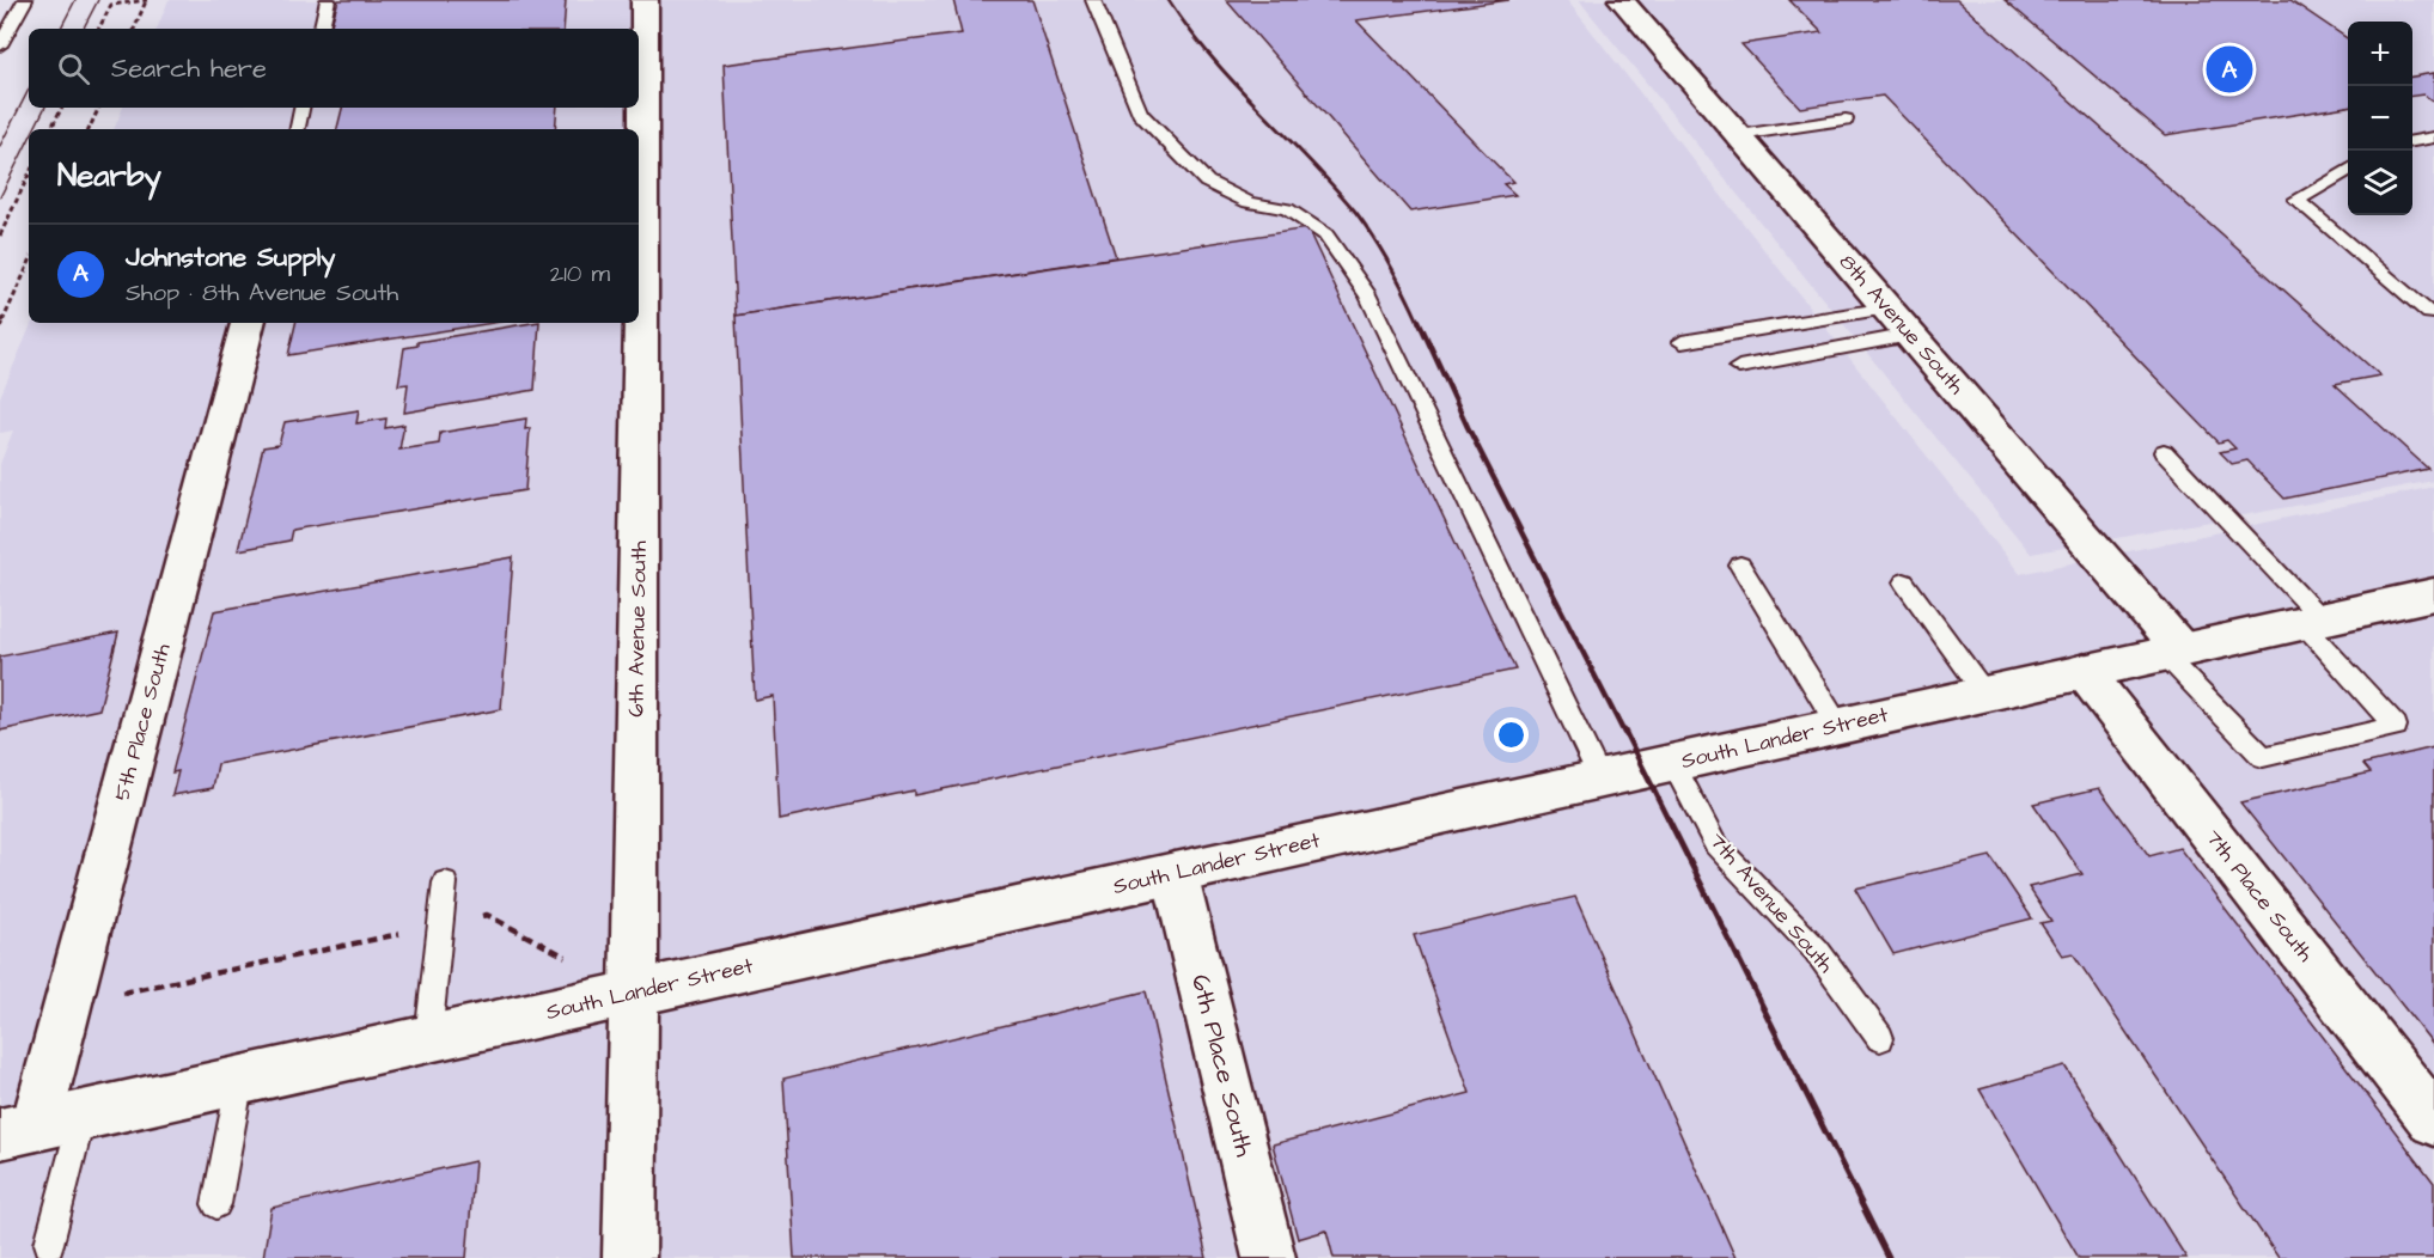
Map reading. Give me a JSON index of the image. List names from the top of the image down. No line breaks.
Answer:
{"streets":{"street":["8th Avenue South","6th Avenue South","5th Place South","South Lander Street","7th Place South","6th Place South"],"lane":["7th Avenue South"]},"crossings":[["8th Avenue South","South Lander Street"],["6th Avenue South","South Lander Street"],["5th Place South","South Lander Street"],["South Lander Street","7th Place South"],["South Lander Street","7th Avenue South"],["South Lander Street","6th Place South"]],"page":{"map_buttons":["+","−"],"search":"Search here","pins":"A","heading":"Nearby","list":[{"mark":"A","name":"Johnstone Supply","note":"Shop · 8th Avenue South","value":"210 m"}]}}
